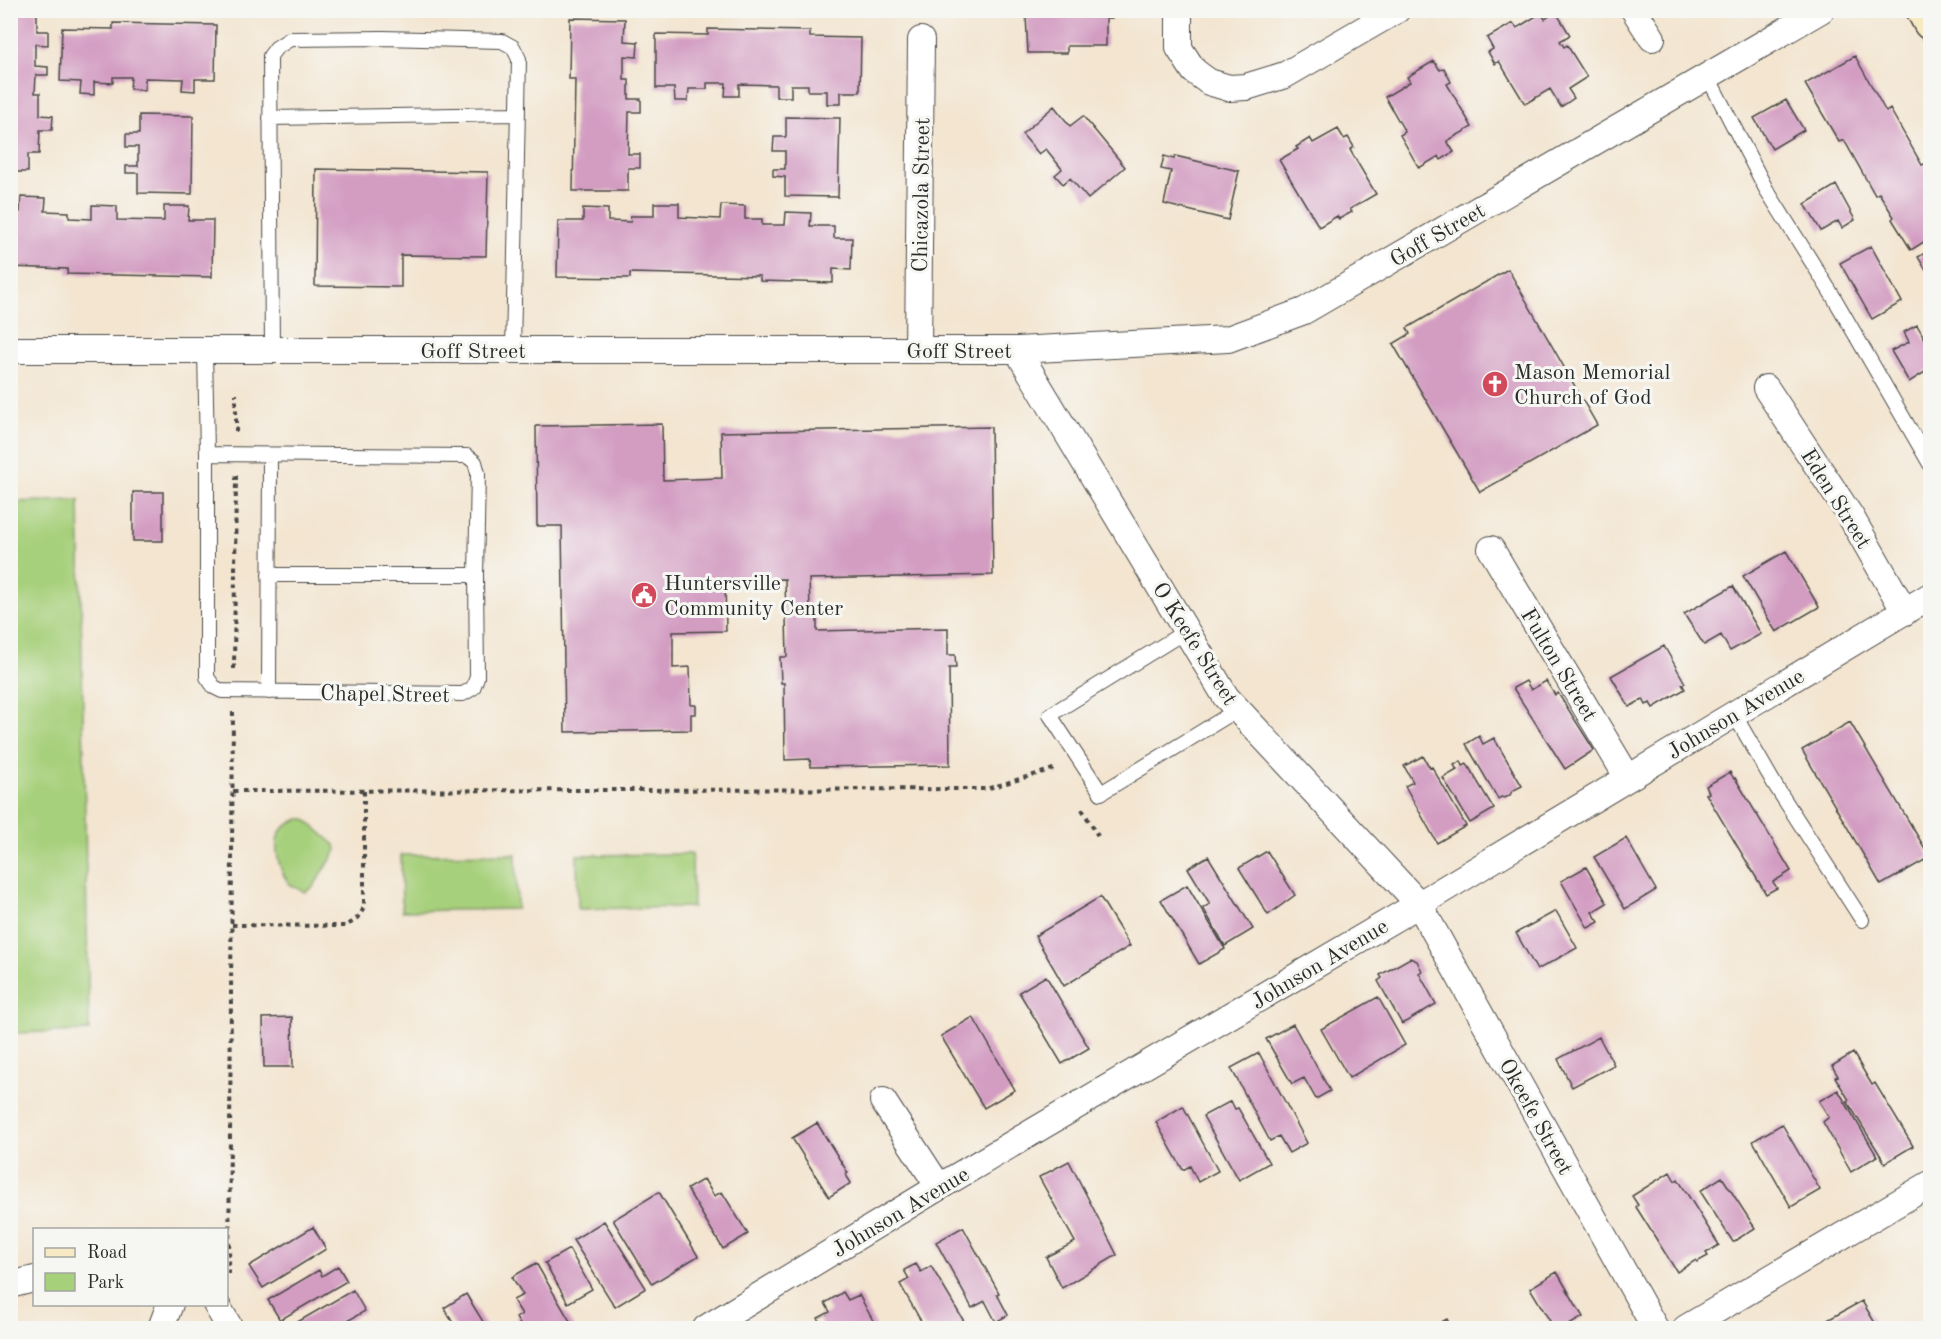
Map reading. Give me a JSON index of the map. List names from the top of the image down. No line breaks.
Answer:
{"streets":{"street":["Chicazola Street","Goff Street","Eden Street","O Keefe Street","Fulton Street","Johnson Avenue","Okeefe Street"],"lane":["Chapel Street"]},"crossings":[["Chicazola Street","Goff Street"],["Goff Street","O Keefe Street"],["Goff Street","Chapel Street"],["Eden Street","Johnson Avenue"],["O Keefe Street","Johnson Avenue"],["O Keefe Street","Okeefe Street"],["Fulton Street","Johnson Avenue"],["Johnson Avenue","Okeefe Street"]],"places":{"church":["Mason Memorial Church of God"],"public building":["Huntersville Community Center"]},"legend":["Road","Park"]}
